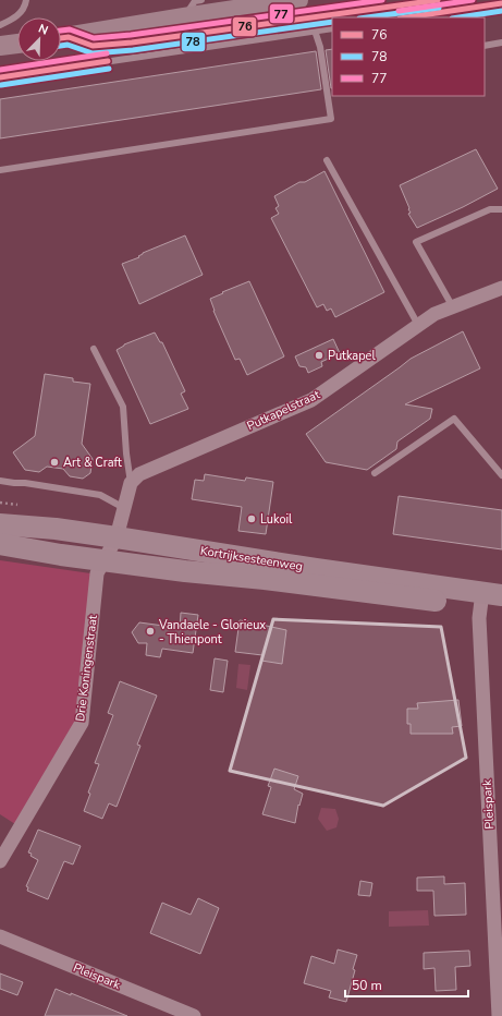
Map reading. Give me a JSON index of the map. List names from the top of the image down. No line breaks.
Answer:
{"streets":{"main road":["Kortrijksesteenweg"],"street":["Putkapelstraat","Drie Koningenstraat","Pleispark"]},"crossings":[["Kortrijksesteenweg","Drie Koningenstraat"],["Kortrijksesteenweg","Pleispark"]],"places":["Putkapel","Art & Craft","Lukoil","Vandaele - Glorieux - Thienpont"],"lines":["transit line 76","transit line 77","transit line 78"],"legend":["76","78","77"],"scale_bar":"50 m","north":"top right"}
